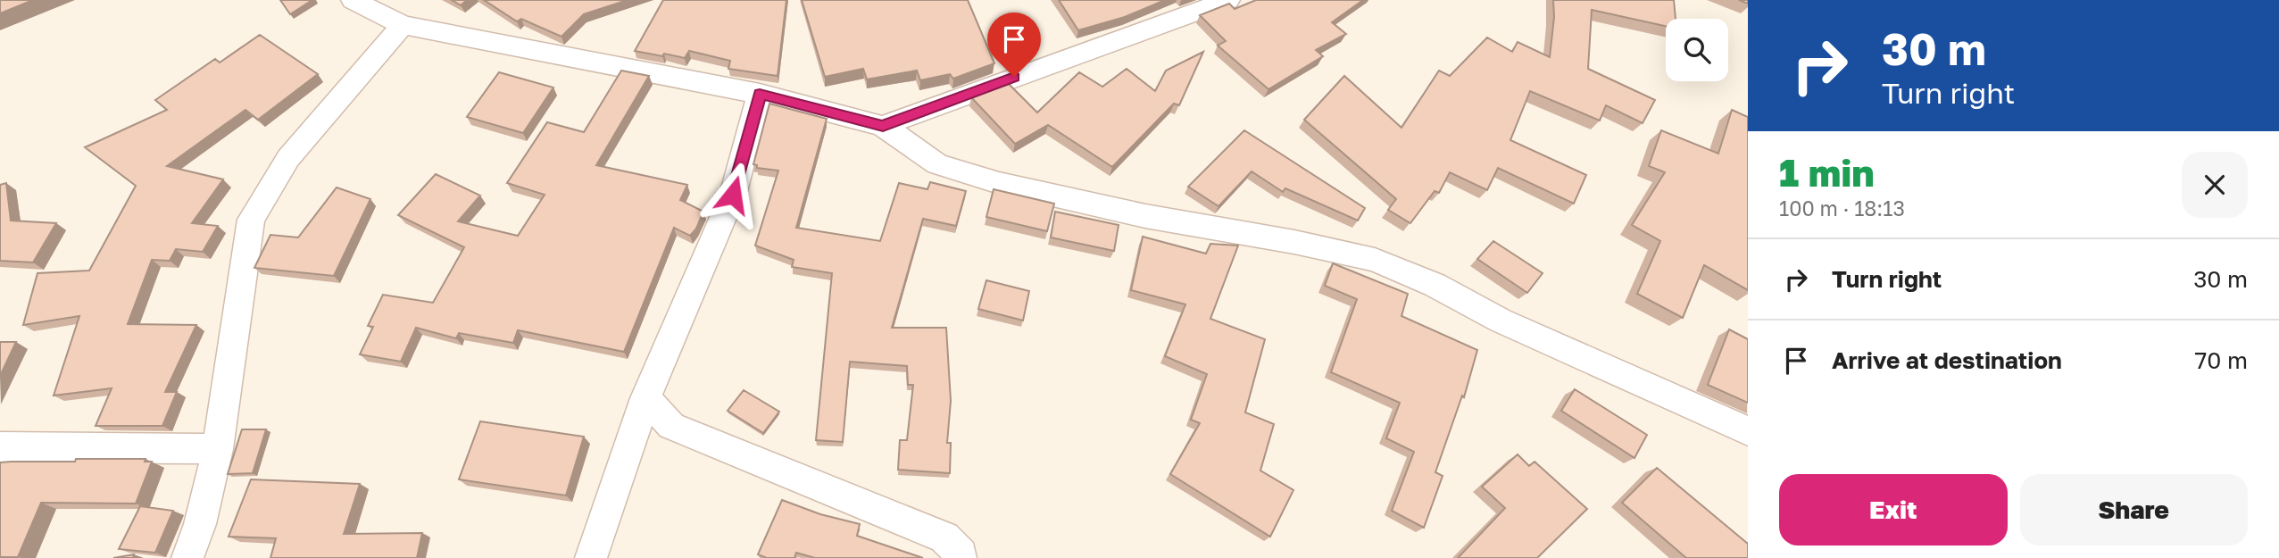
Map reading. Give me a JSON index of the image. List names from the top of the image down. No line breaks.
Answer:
{"page":{"turn":["30 m","Turn right"],"heading":["1 min","100 m · 18:13"],"list":[{"name":"Turn right","value":"30 m"},{"name":"Arrive at destination","value":"70 m"}],"buttons":["Exit","Share"]}}
